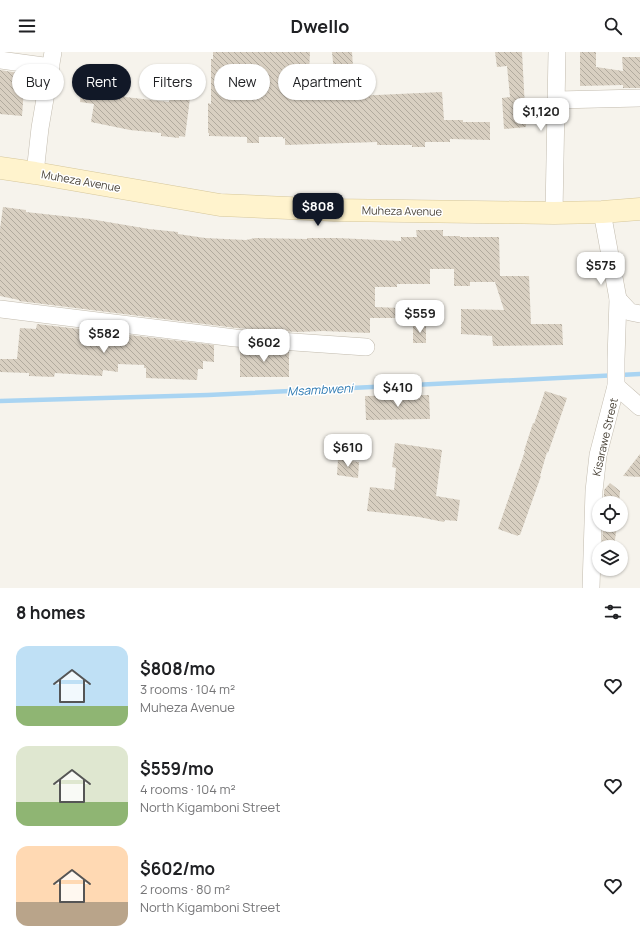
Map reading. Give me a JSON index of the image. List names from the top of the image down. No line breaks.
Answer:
{"streets":{"street":["Muheza Avenue","Kisarawe Street"]},"water":["Msambweni"],"page":{"header":"Dwello","chip":["Buy","Rent","Filters","New","Apartment"],"price":["$1,120","$808","$575","$559","$582","$602","$410","$610"],"heading":"8 homes","list":[{"name":"$808/mo","note":"3 rooms · 104 m² · Muheza Avenue"},{"name":"$559/mo","note":"4 rooms · 104 m² · North Kigamboni Street"},{"name":"$602/mo","note":"2 rooms · 80 m² · North Kigamboni Street"}]}}
